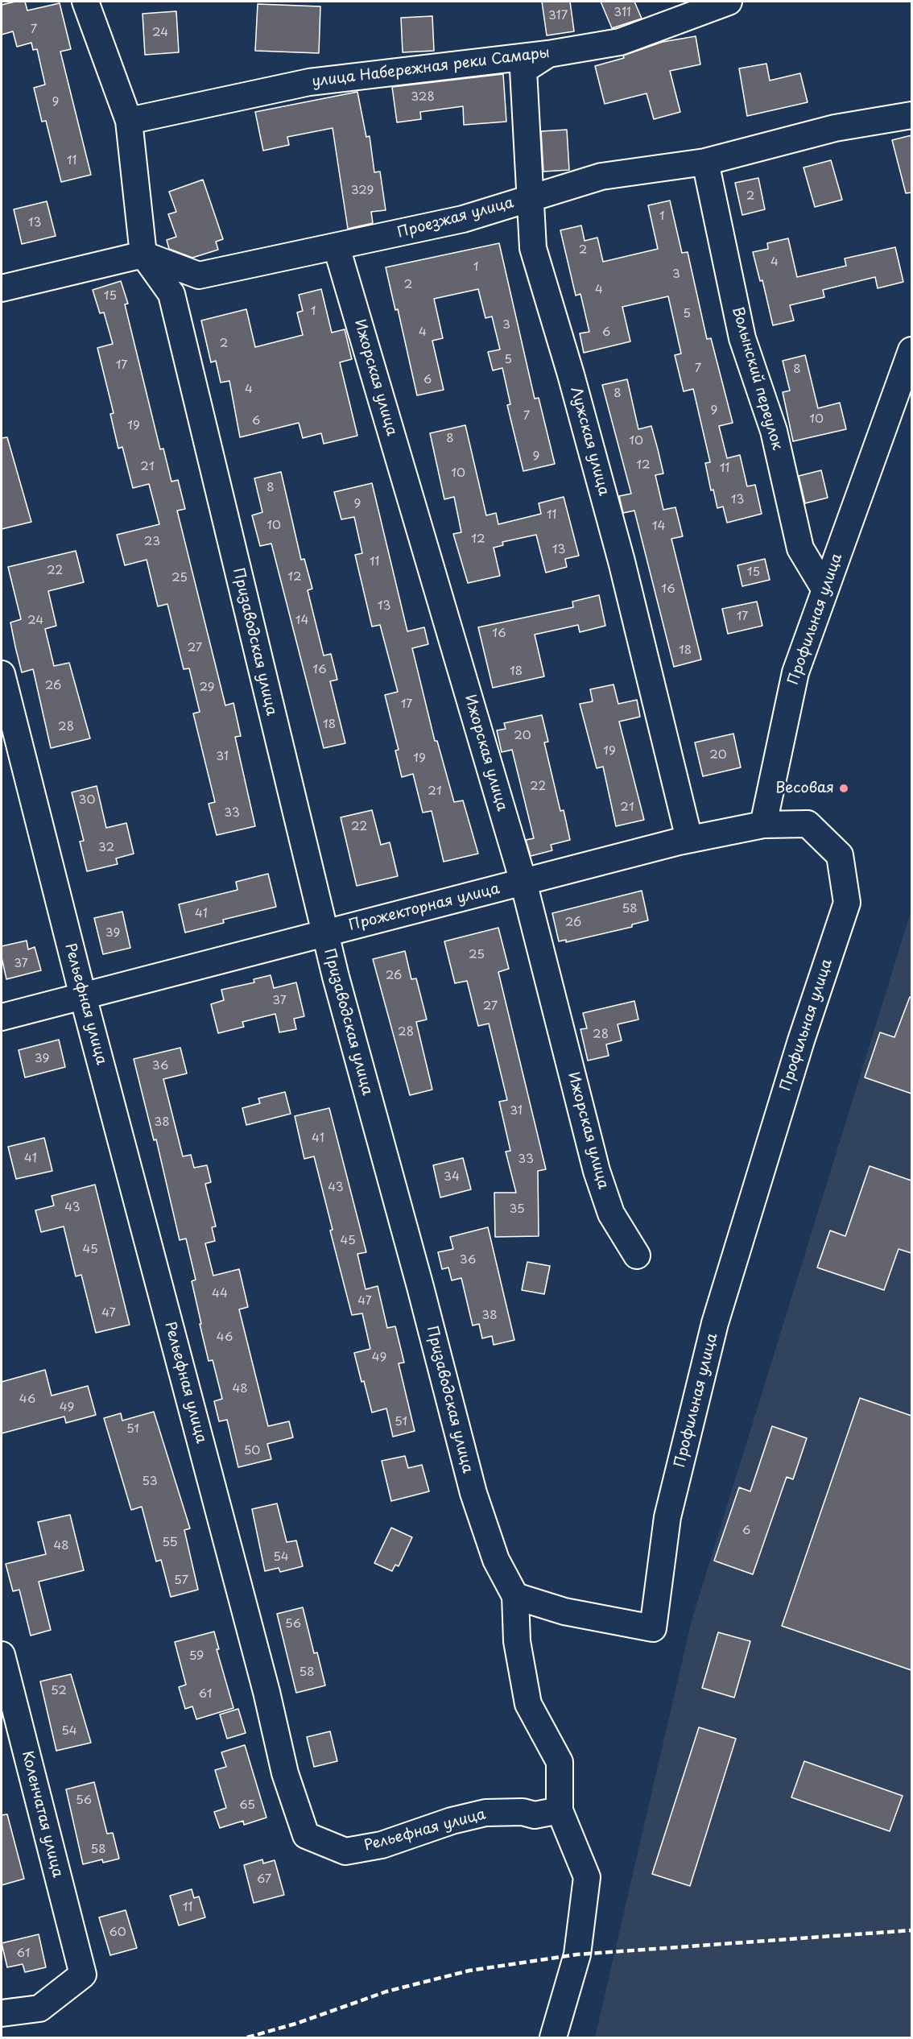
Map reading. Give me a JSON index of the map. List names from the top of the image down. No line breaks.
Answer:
{"streets":{"street":["улица Набережная реки Самары","Проезжая улица","Ижорская улица","Волынский переулок","Лужская улица","Профильная улица","Призаводская улица","Прожекторная улица","Рельефная улица","Коленчатая улица"]},"crossings":[["улица Набережная реки Самары","Лужская улица"],["улица Набережная реки Самары","Призаводская улица"],["Проезжая улица","Ижорская улица"],["Проезжая улица","Волынский переулок"],["Проезжая улица","Лужская улица"],["Проезжая улица","Призаводская улица"],["Ижорская улица","Прожекторная улица"],["Волынский переулок","Профильная улица"],["Лужская улица","Прожекторная улица"],["Профильная улица","Призаводская улица"],["Профильная улица","Прожекторная улица"],["Призаводская улица","Прожекторная улица"],["Призаводская улица","Рельефная улица"],["Прожекторная улица","Рельефная улица"]],"places":["Весовая"],"house_numbers":["311","317","7","24","328","9","11","329","2","1","13","2","4","1","3","2","4","15","1","5","3","4","6","2","5","17","7","8","6","4","8","9","7","10","6","19","8","10","9","12","21","11","10","8","13","9","11","10","14","12","23","13","11","22","15","12","25","16","13","17","24","14","16","27","18","16","18","26","29","17","18","28","20","19","20","31","19","22","21","30","21","33","22","32","58","41","26","39","25","37","26","37","27","28","28","39","36","31","38","41","41","33","34","43","43","35","45","45","36","44","47","47","38","46","49","48","46","49","51","51","50","53","6","55","48","54","57","56","59","58","52","61","54","56","65","58","67","11","60","61"]}
